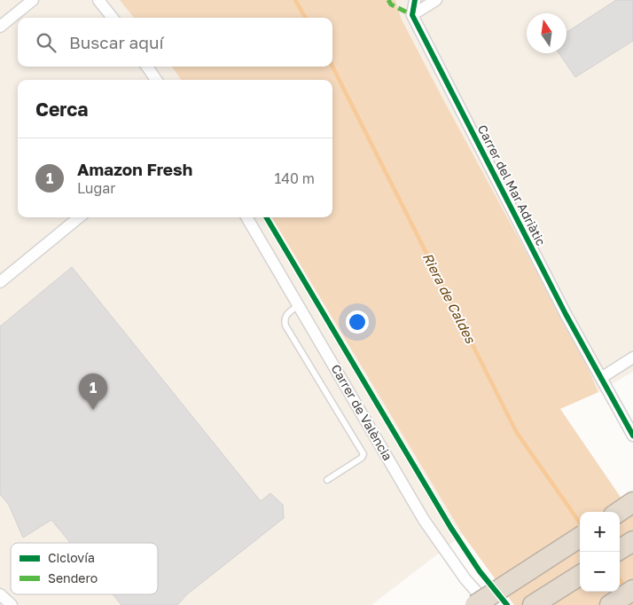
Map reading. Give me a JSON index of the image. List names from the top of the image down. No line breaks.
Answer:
{"streets":{"street":["Carrer del Mar Adriàtic","Carrer de València"]},"water":["Riera de Caldes"],"legend":["Ciclovía","Sendero"],"north":"top","page":{"search":"Buscar aquí","heading":"Cerca","list":[{"mark":"1","name":"Amazon Fresh","note":"Lugar","value":"140 m"}],"pins":"1","map_buttons":["+","−"]}}
